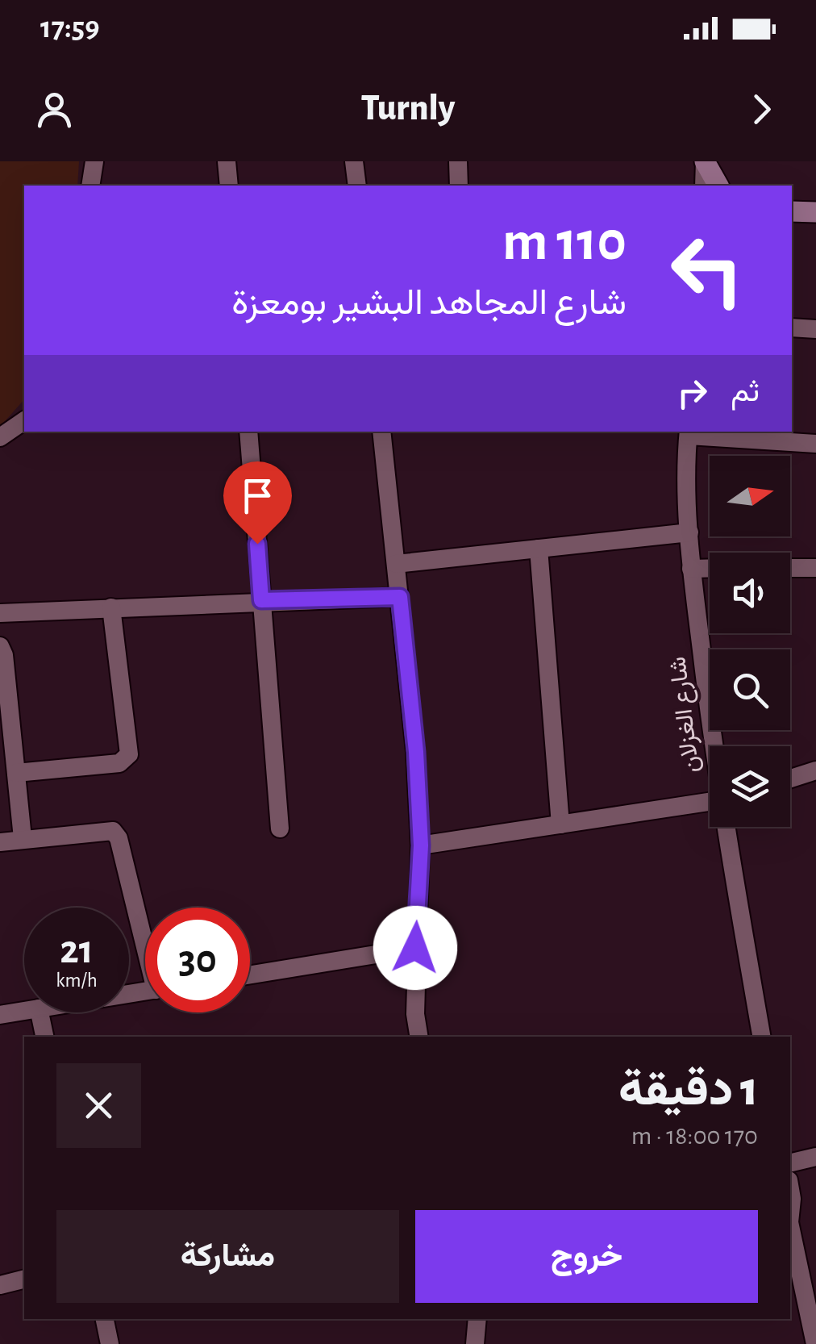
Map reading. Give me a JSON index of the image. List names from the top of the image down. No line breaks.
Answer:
{"streets":{"street":["شارع الغزلان"]},"north":"right","page":{"status":"17:59","header":"Turnly","turn":["110 m","شارع المجاهد البشير بومعزة"],"then":"ثم","speed":"21 km/h","limit":"30","heading":["1 دقيقة","170 m · 18:00"],"buttons":["خروج","مشاركة"]}}
